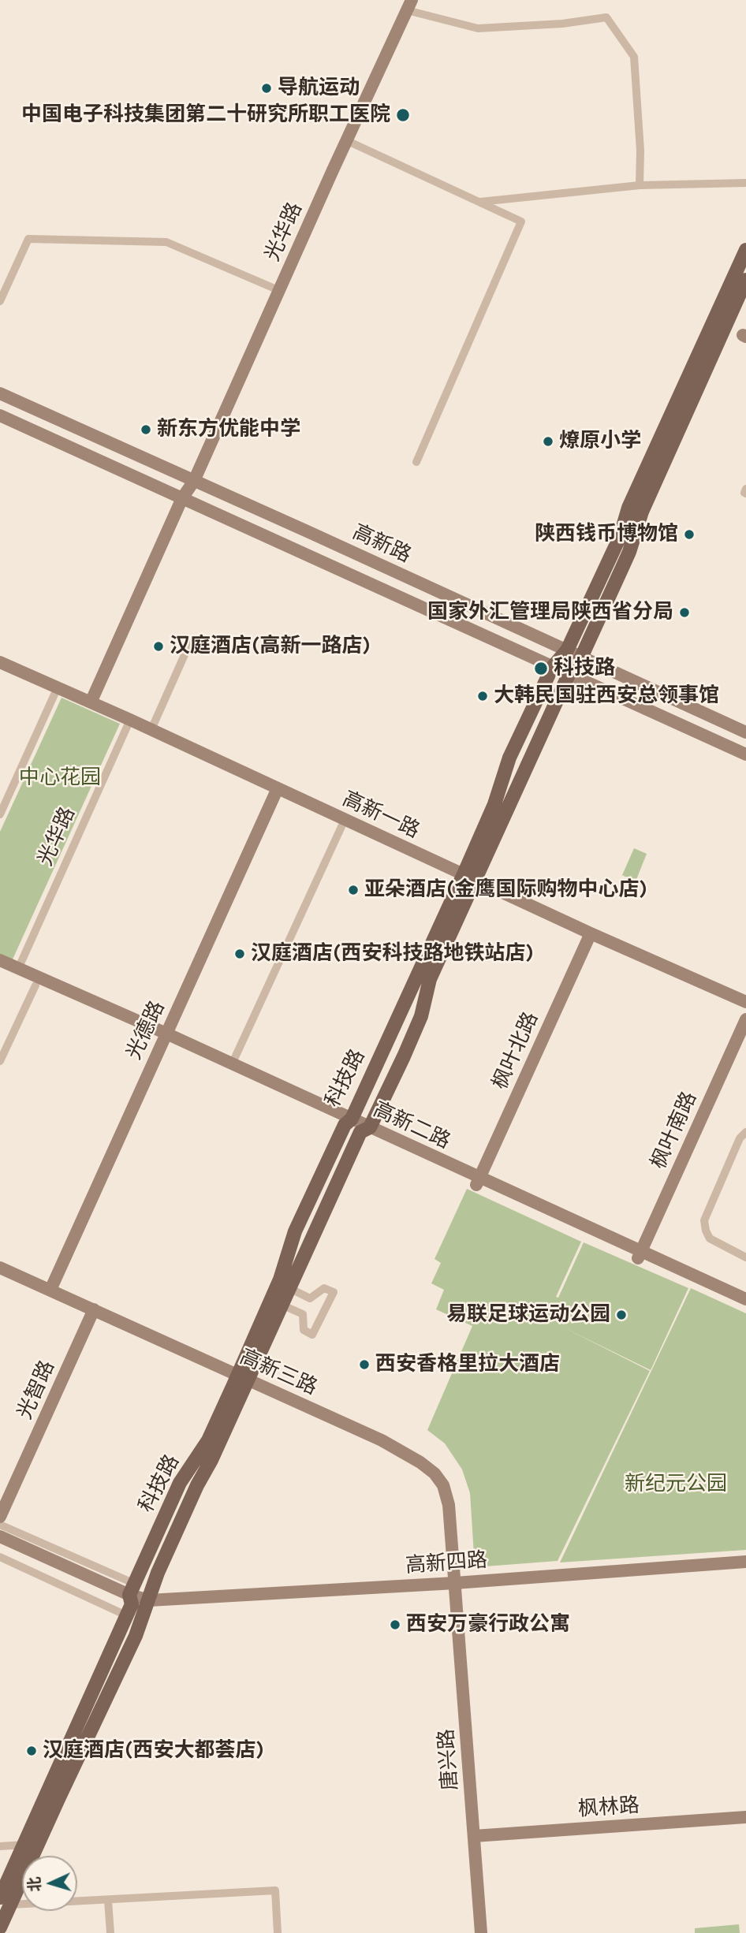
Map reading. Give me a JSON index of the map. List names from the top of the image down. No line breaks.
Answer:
{"streets":{"main road":["科技路"],"street":["光华路","高新路","高新一路","光德路","枫叶北路","高新二路","枫叶南路","高新三路","光智路","高新四路","唐兴路","枫林路"]},"crossings":[["光华路","高新路"],["光华路","高新一路"],["光华路","高新二路"],["高新路","科技路"],["高新一路","光德路"],["高新一路","枫叶北路"],["高新一路","科技路"],["光德路","高新二路"],["光德路","高新三路"],["枫叶北路","高新二路"],["科技路","高新二路"],["科技路","高新三路"],["科技路","高新四路"],["高新二路","枫叶南路"],["高新三路","光智路"],["高新三路","高新四路"],["高新三路","唐兴路"],["高新四路","唐兴路"],["唐兴路","枫林路"]],"parks":["中心花园","新纪元公园"],"places":["导航运动","中国电子科技集团第二十研究所职工医院","新东方优能中学","燎原小学","陕西钱币博物馆","国家外汇管理局陕西省分局","汉庭酒店(高新一路店)","科技路","大韩民国驻西安总领事馆","亚朵酒店(金鹰国际购物中心店)","汉庭酒店(西安科技路地铁站店)","易联足球运动公园","西安香格里拉大酒店","西安万豪行政公寓","汉庭酒店(西安大都荟店)"],"north":"left"}
